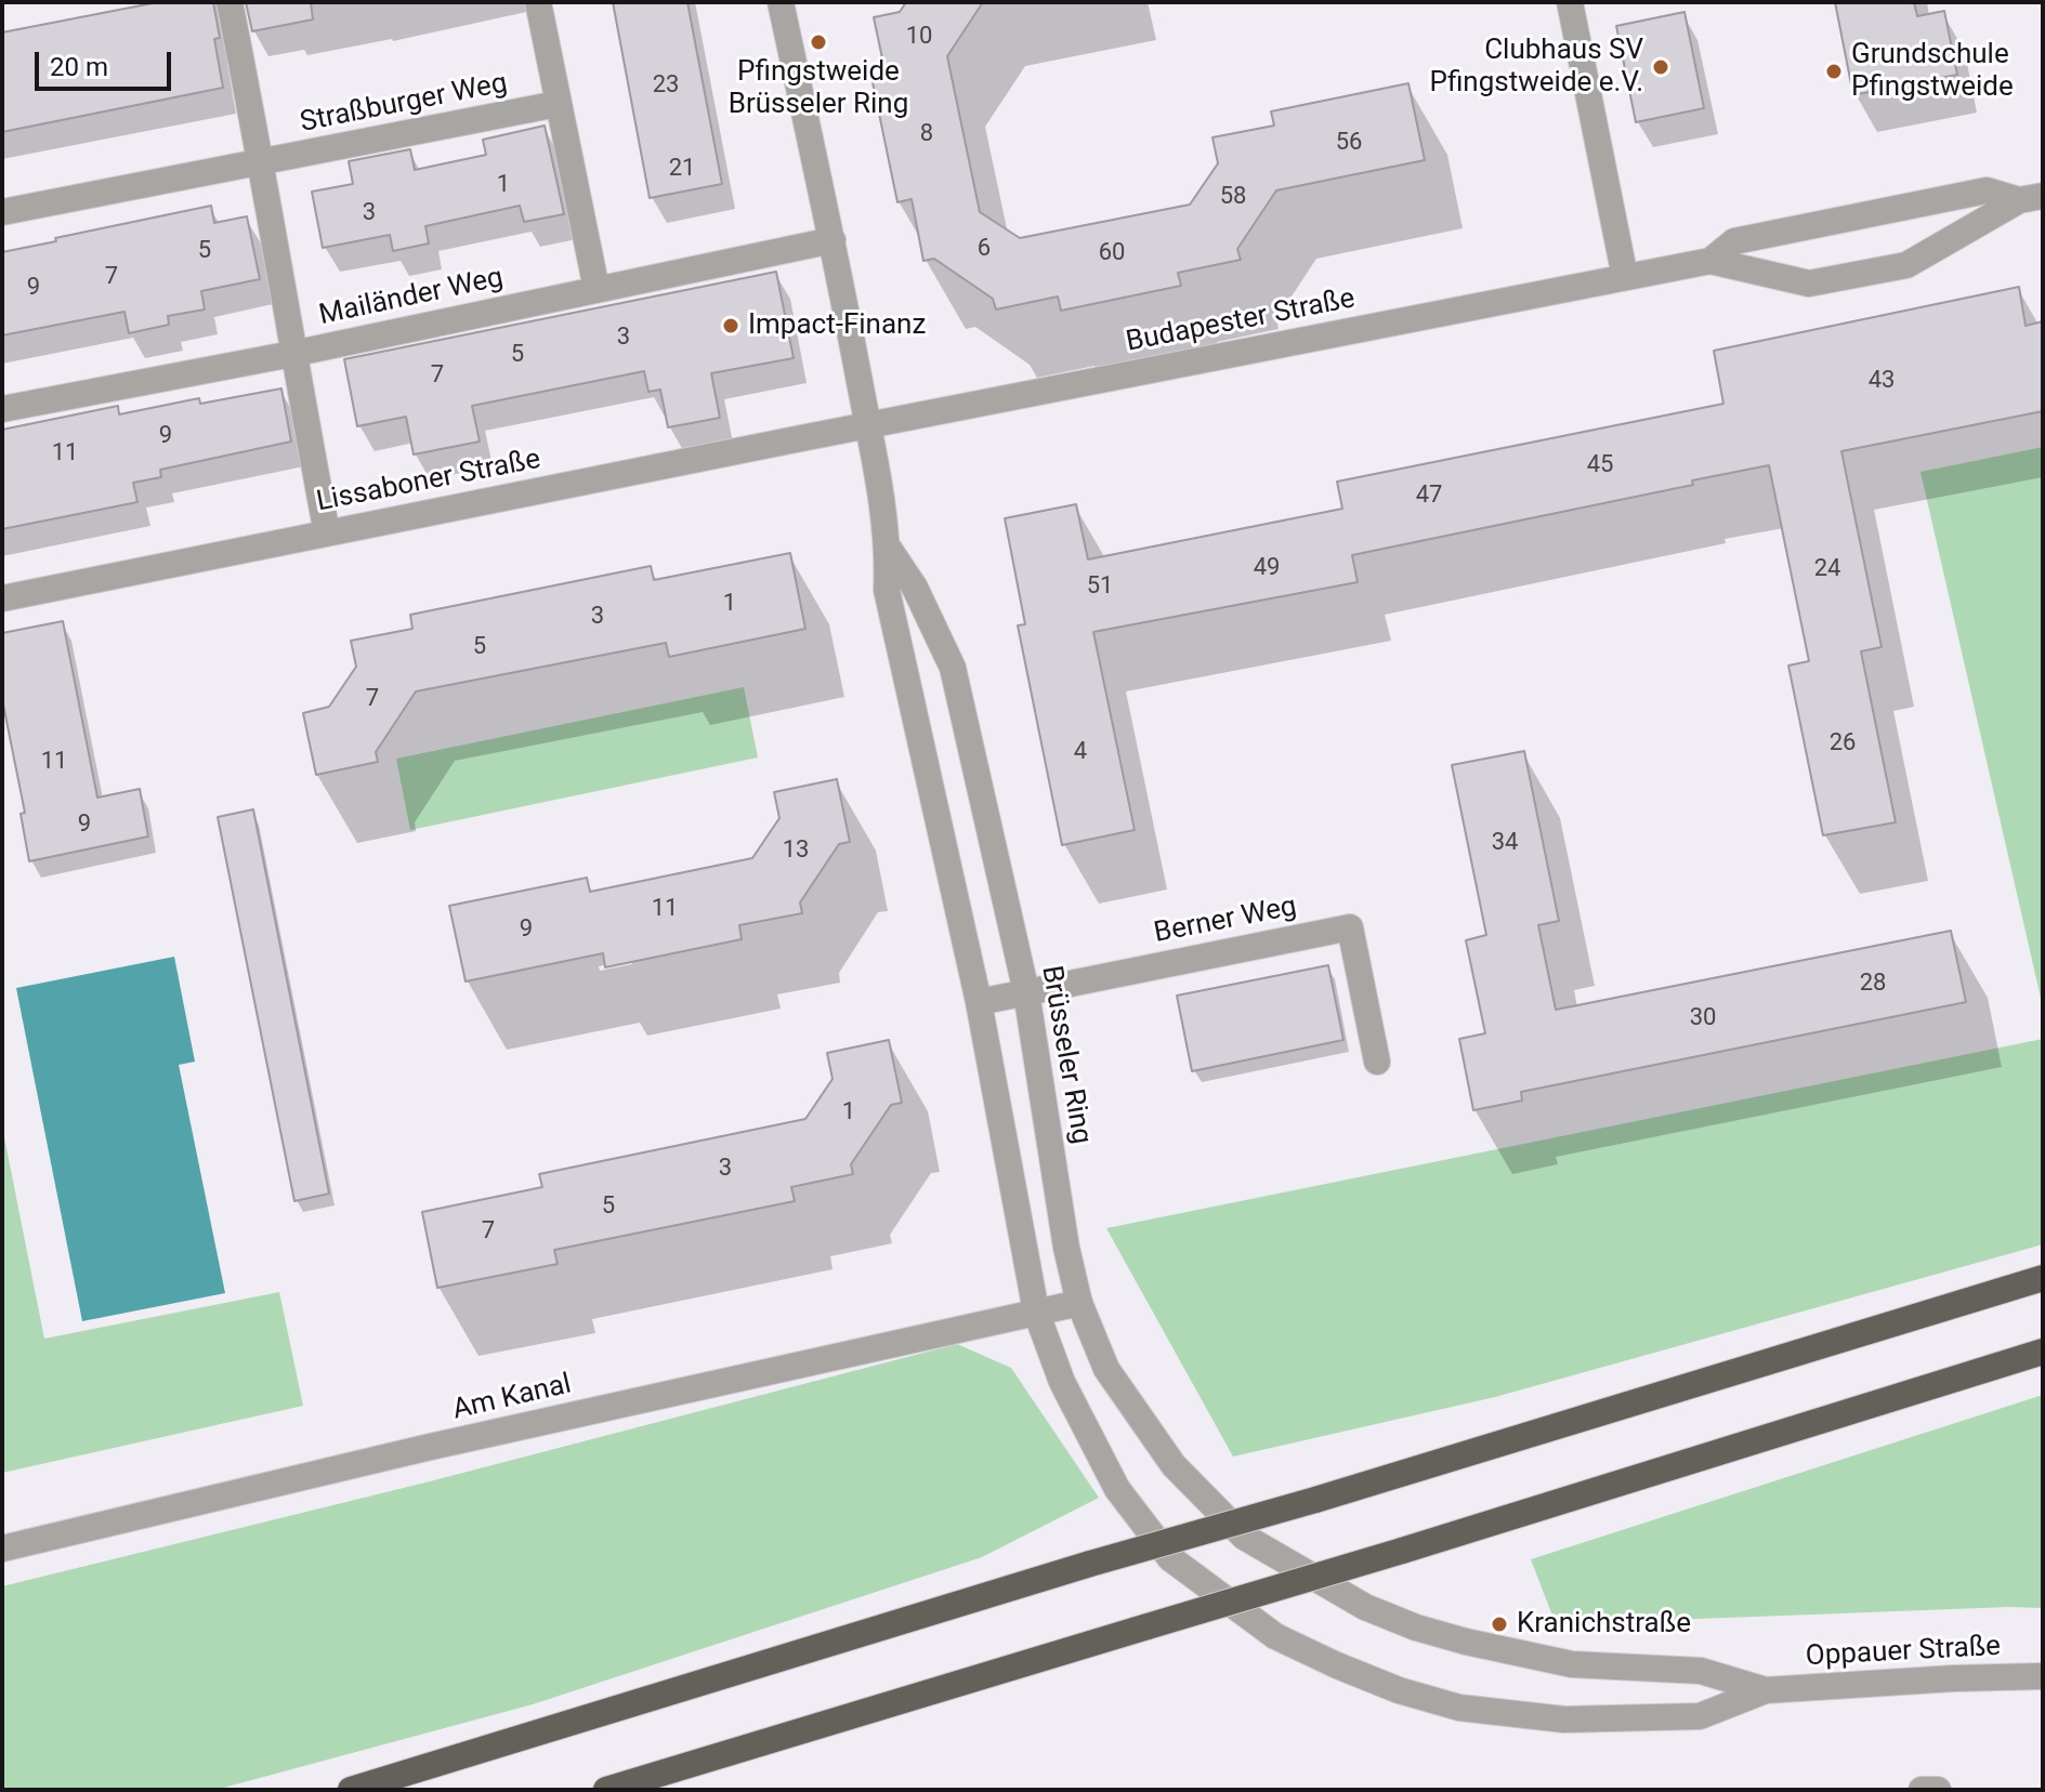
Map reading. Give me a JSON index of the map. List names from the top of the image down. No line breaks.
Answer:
{"streets":{"street":["Straßburger Weg","Mailänder Weg","Budapester Straße","Lissaboner Straße","Berner Weg","Brüsseler Ring","Am Kanal","Oppauer Straße"]},"crossings":[["Mailänder Weg","Brüsseler Ring"],["Budapester Straße","Lissaboner Straße"],["Budapester Straße","Brüsseler Ring"],["Lissaboner Straße","Brüsseler Ring"],["Berner Weg","Brüsseler Ring"],["Brüsseler Ring","Am Kanal"],["Brüsseler Ring","Oppauer Straße"]],"places":["Pfingstweide Brüsseler Ring","Clubhaus SV Pfingstweide e.V.","Grundschule Pfingstweide","Impact-Finanz","Kranichstraße"],"house_numbers":["10","23","8","56","21","1","58","3","6","5","60","7","9","3","5","7","43","9","11","45","47","49","24","51","1","3","5","7","26","4","11","9","34","13","11","9","28","30","1","3","5","7"],"scale_bar":"20 m"}
